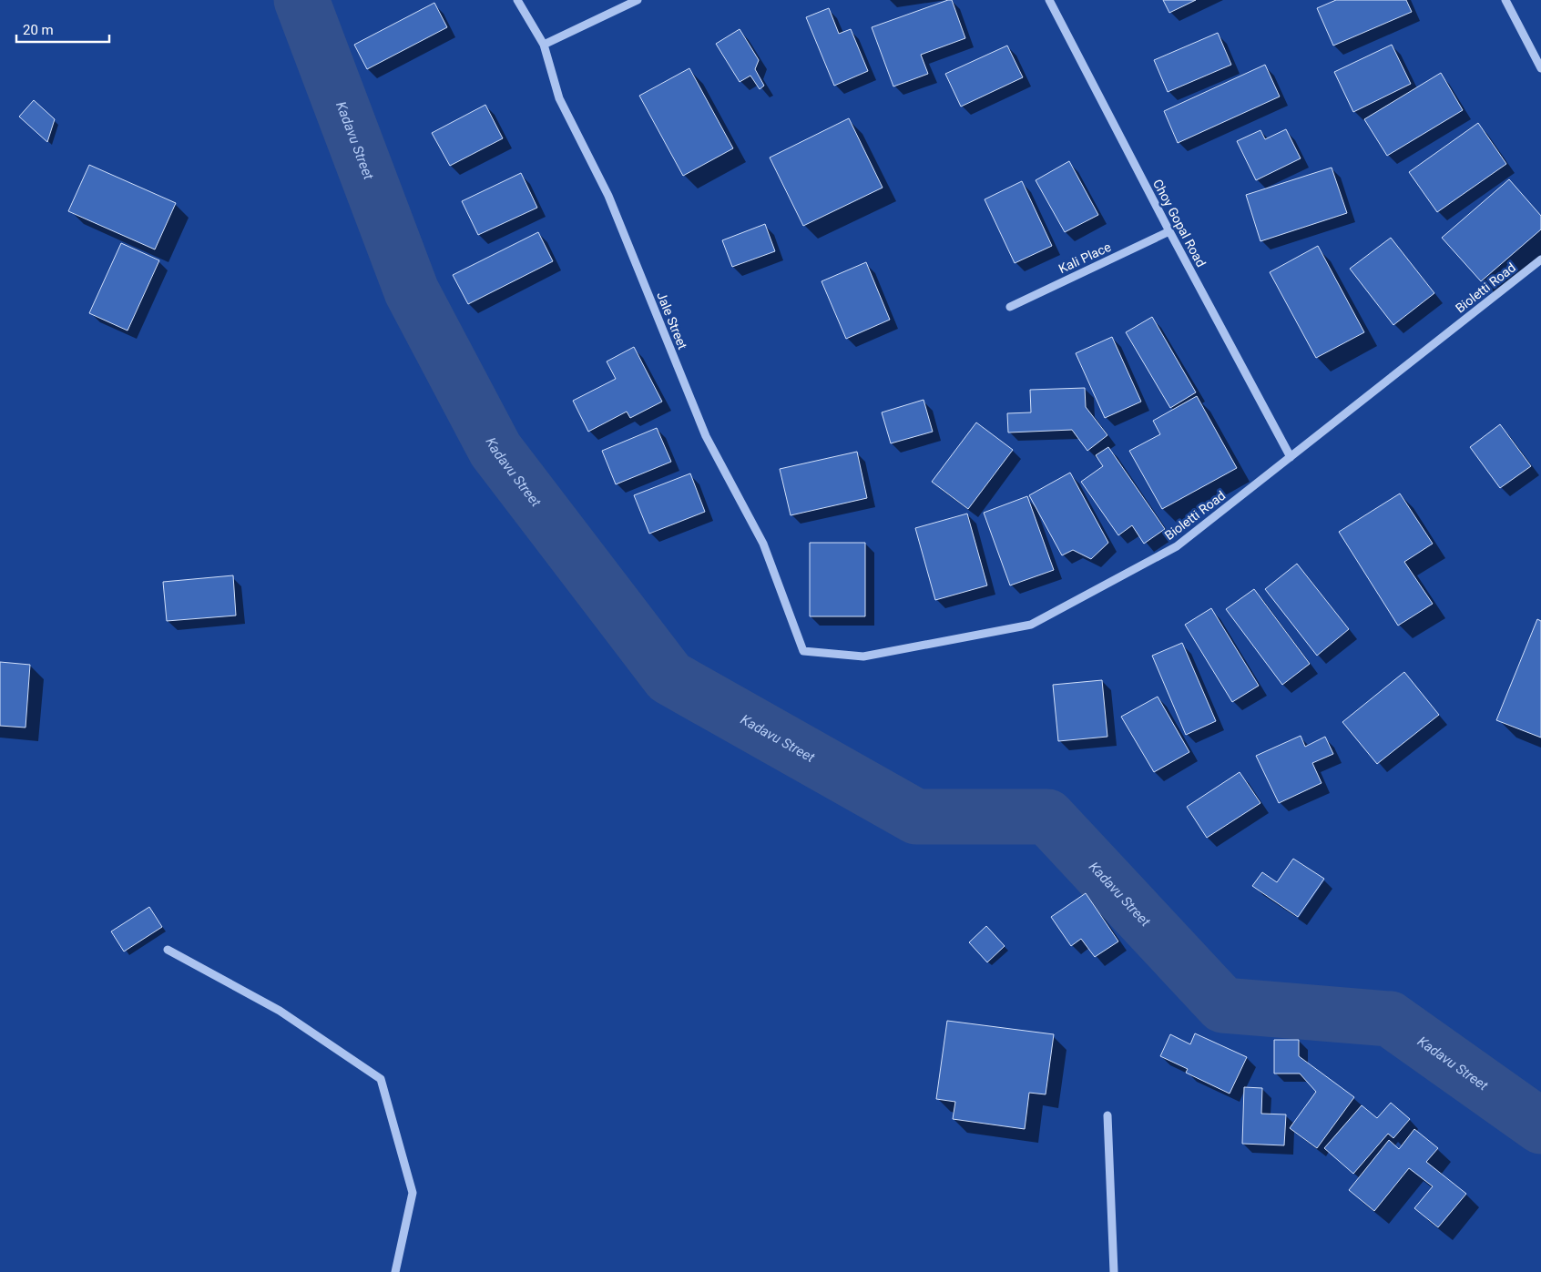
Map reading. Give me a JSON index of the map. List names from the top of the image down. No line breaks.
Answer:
{"streets":{"street":["Choy Gopal Road","Kali Place","Bioletti Road","Jale Street"]},"crossings":[["Choy Gopal Road","Kali Place"],["Choy Gopal Road","Bioletti Road"],["Bioletti Road","Jale Street"]],"water":["Kadavu Street"],"scale_bar":"20 m"}
